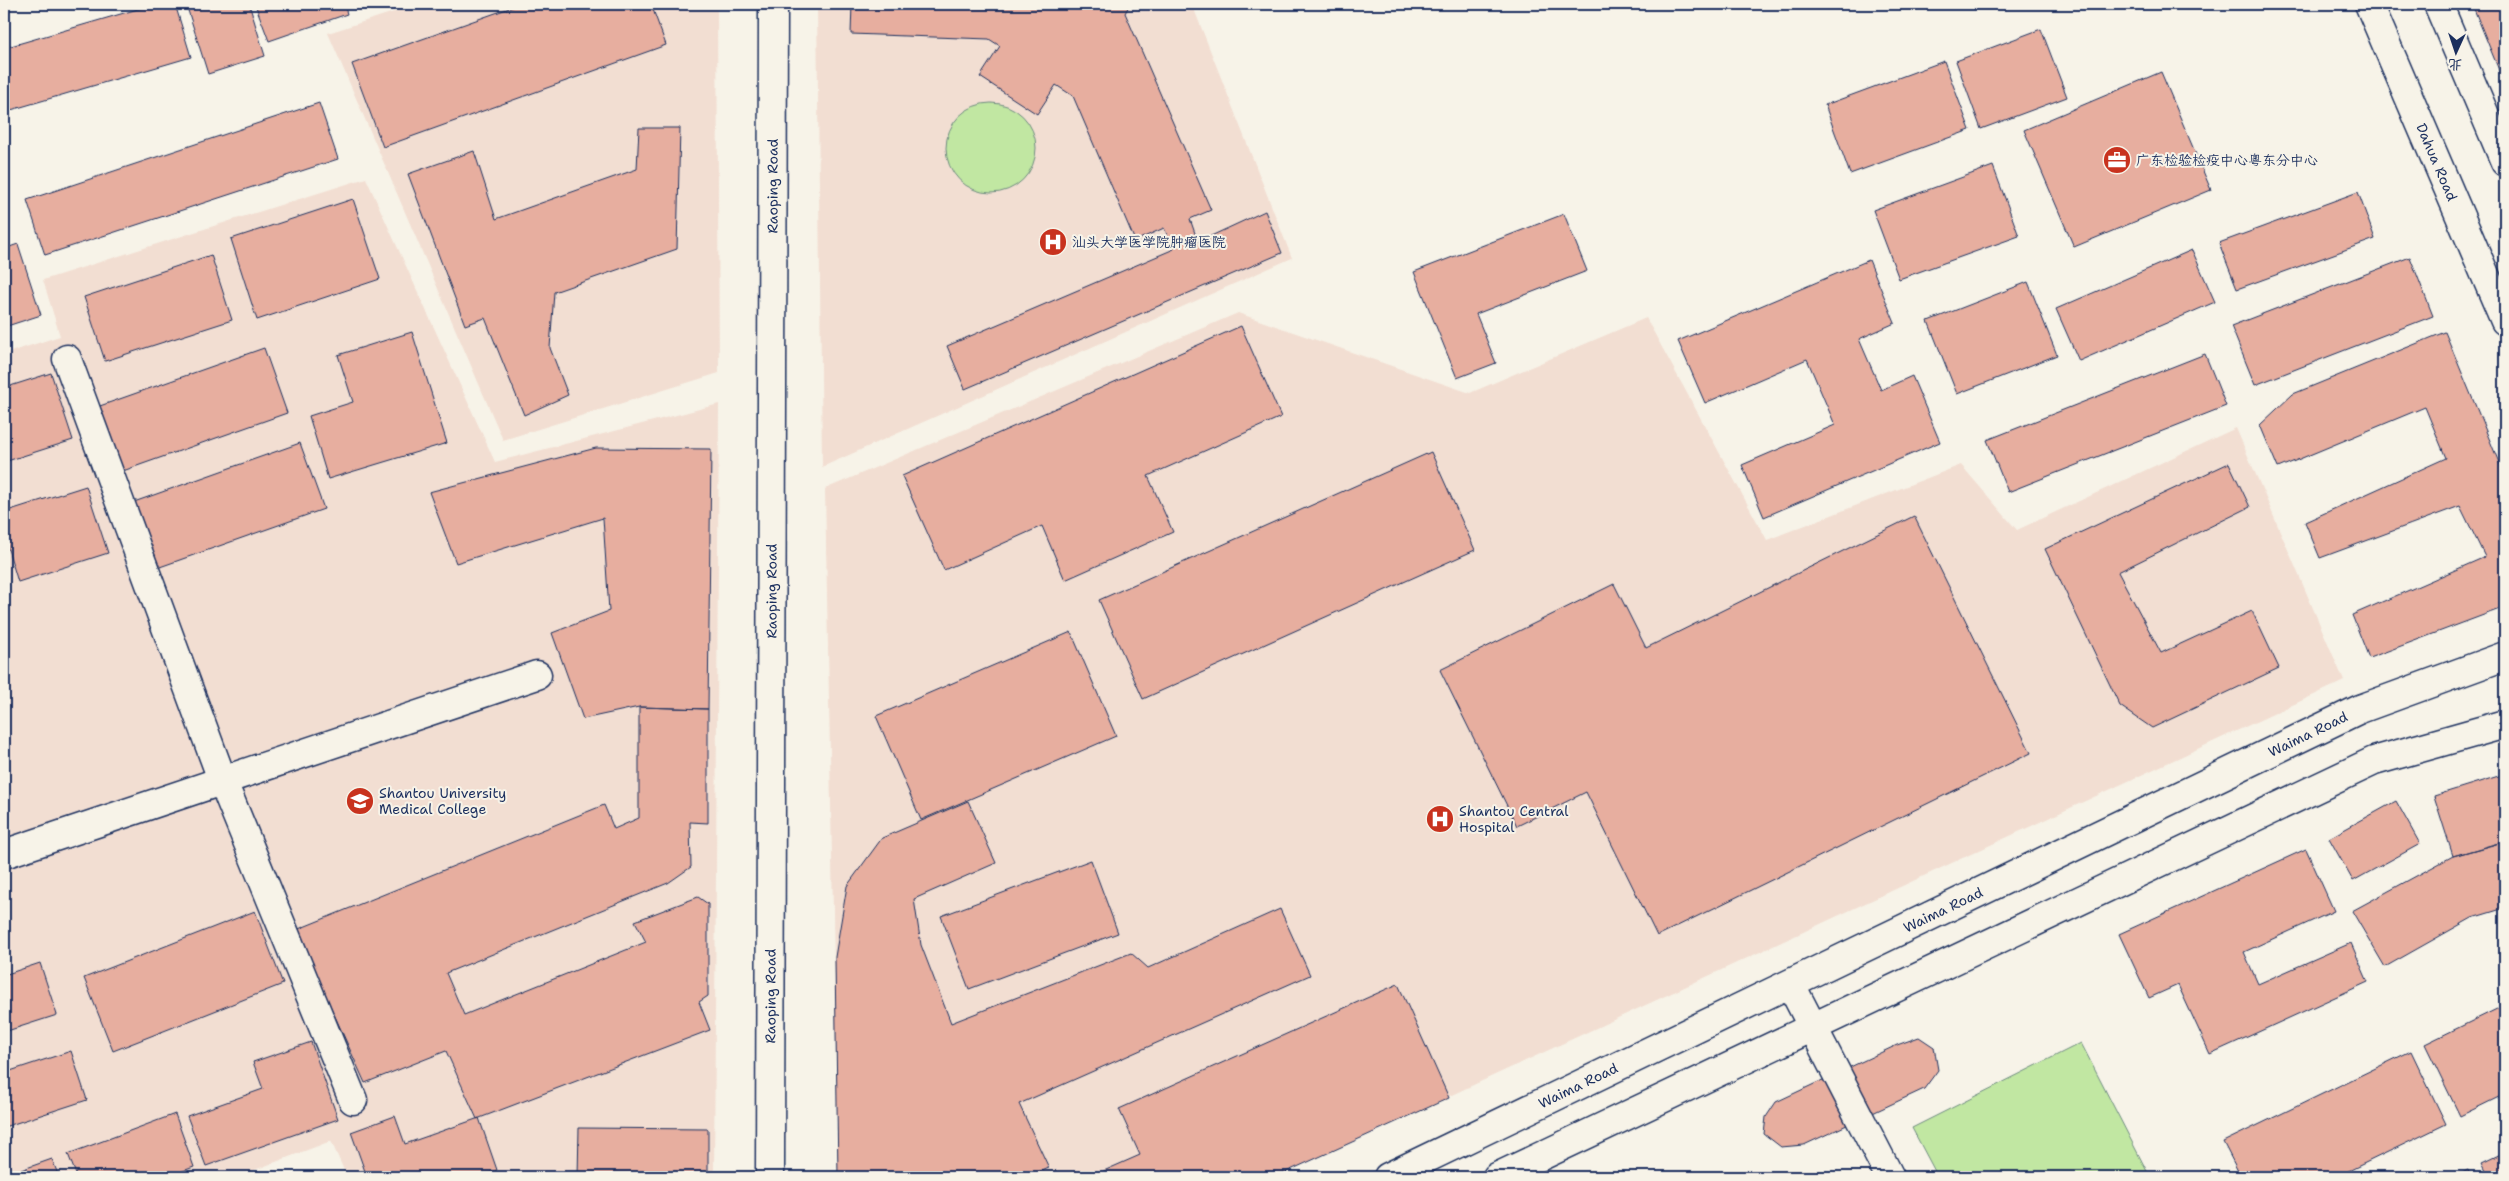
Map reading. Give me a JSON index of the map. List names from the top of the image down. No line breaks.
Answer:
{"streets":{"street":["Dahua Road","Raoping Road","Waima Road"]},"places":{"office":["广东检验检疫中心粤东分中心"],"hospital":["汕头大学医学院肿瘤医院","Shantou Central Hospital"],"school or university":["Shantou University Medical College"]},"north":"bottom"}
